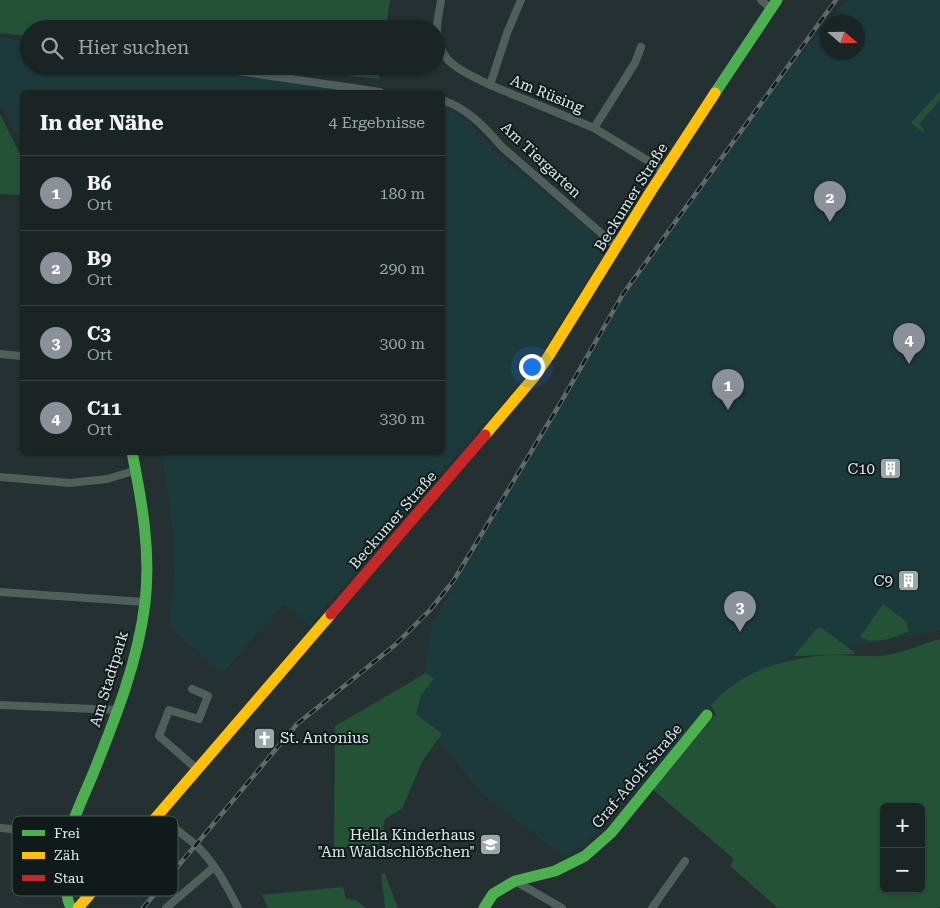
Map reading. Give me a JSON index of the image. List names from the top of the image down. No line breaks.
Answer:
{"streets":{"main road":["Beckumer Straße","Am Stadtpark","Graf-Adolf-Straße"],"street":["Am Rüsing","Am Tiergarten"]},"crossings":[["Am Rüsing","Beckumer Straße"],["Am Tiergarten","Beckumer Straße"]],"places":{"building":["C10","C9"],"church":["St. Antonius"],"school or university":["Hella Kinderhaus \"Am Waldschlößchen\""]},"legend":["Frei","Zäh","Stau"],"north":"right","page":{"search":"Hier suchen","heading":["In der Nähe","4 Ergebnisse"],"list":[{"mark":"1","name":"B6","note":"Ort","value":"180 m"},{"mark":"2","name":"B9","note":"Ort","value":"290 m"},{"mark":"3","name":"C3","note":"Ort","value":"300 m"},{"mark":"4","name":"C11","note":"Ort","value":"330 m"}],"pins":["2","4","1","3"],"map_buttons":["+","−"]}}
